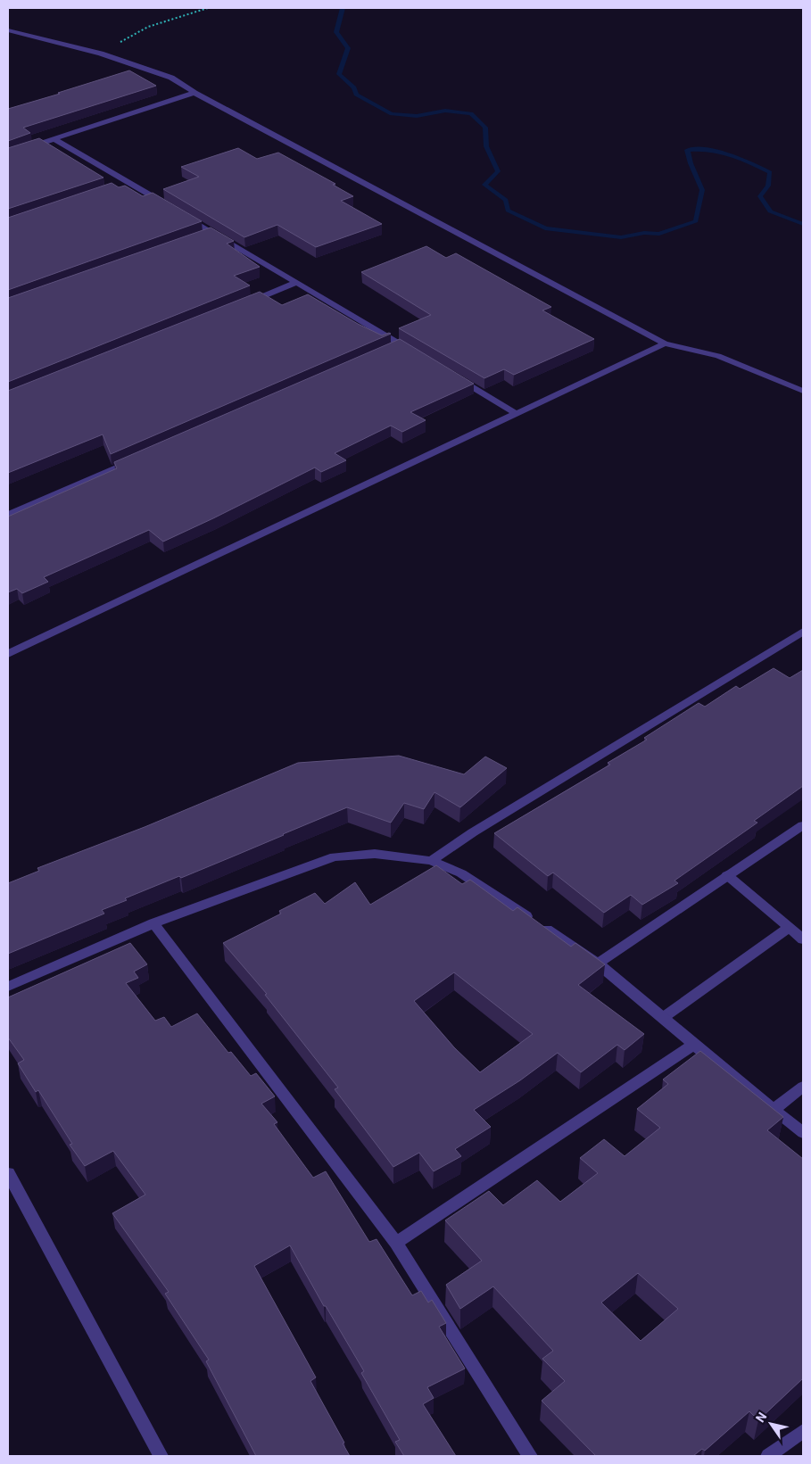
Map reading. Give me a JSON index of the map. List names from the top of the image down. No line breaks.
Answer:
{"north":"top left"}
